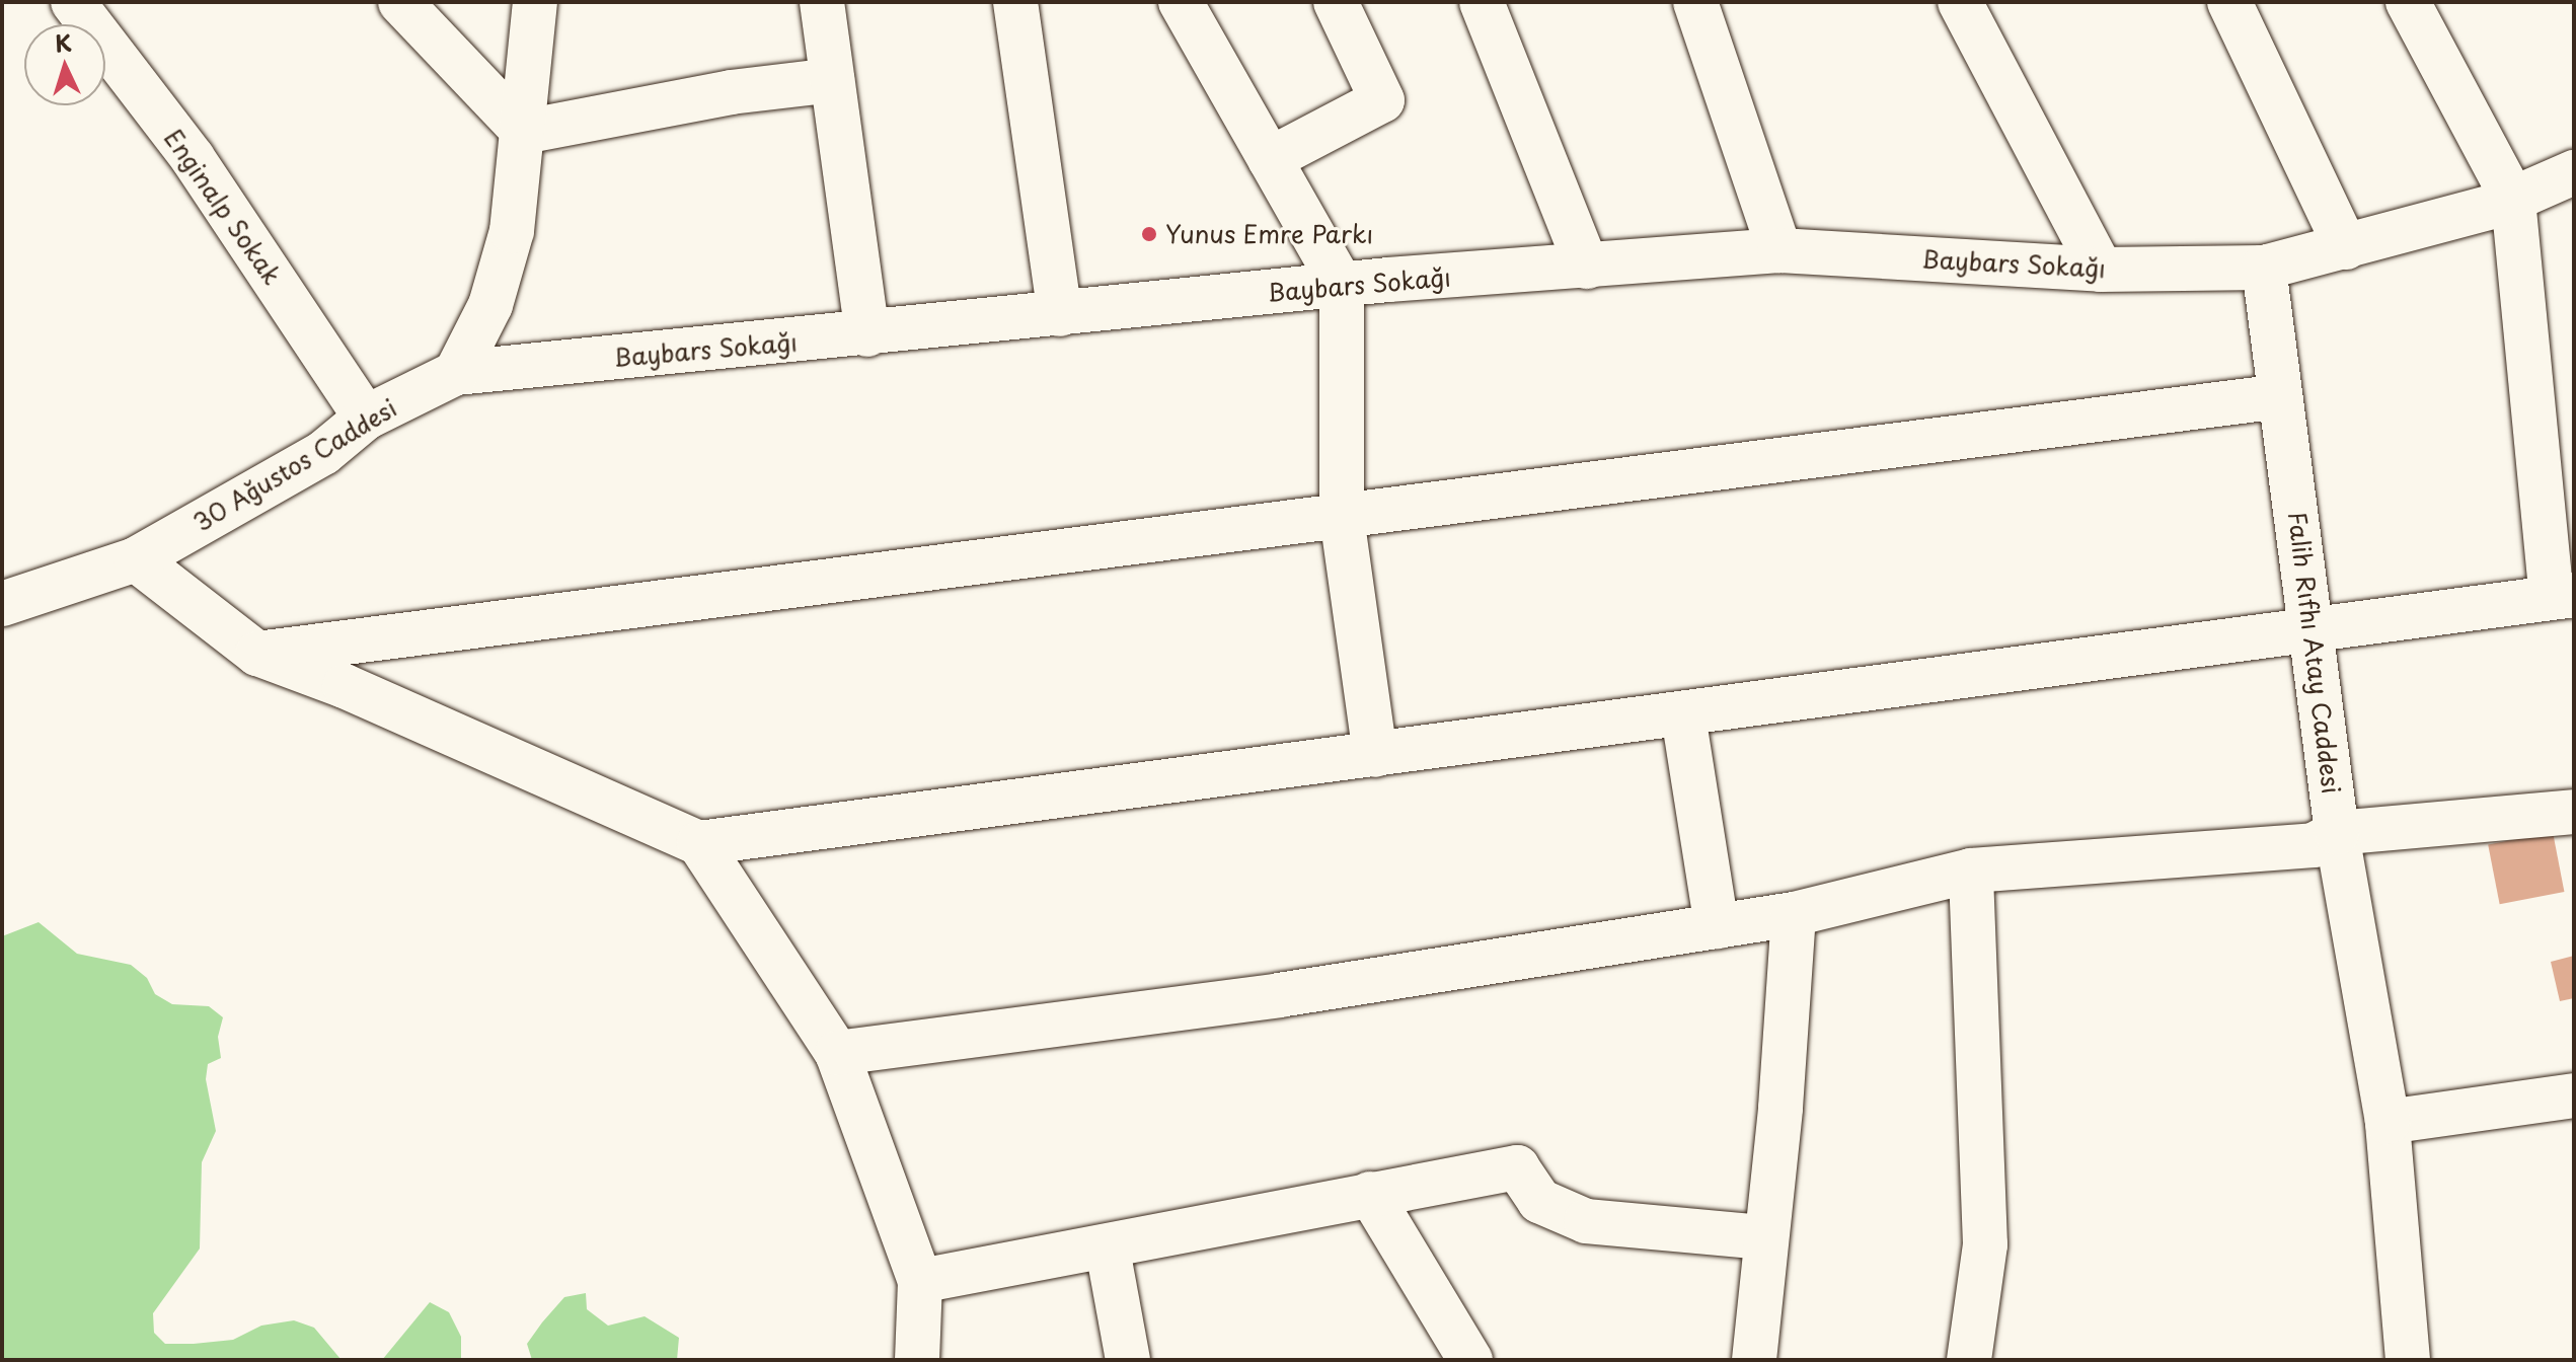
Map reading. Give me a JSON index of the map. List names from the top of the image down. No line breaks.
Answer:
{"streets":{"street":["Enginalp Sokak","Baybars Sokağı","30 Ağustos Caddesi","Falih Rıfhı Atay Caddesi"]},"crossings":[["Enginalp Sokak","30 Ağustos Caddesi"],["Baybars Sokağı","30 Ağustos Caddesi"],["Baybars Sokağı","Falih Rıfhı Atay Caddesi"]],"places":["Yunus Emre Parkı"],"north":"top"}
